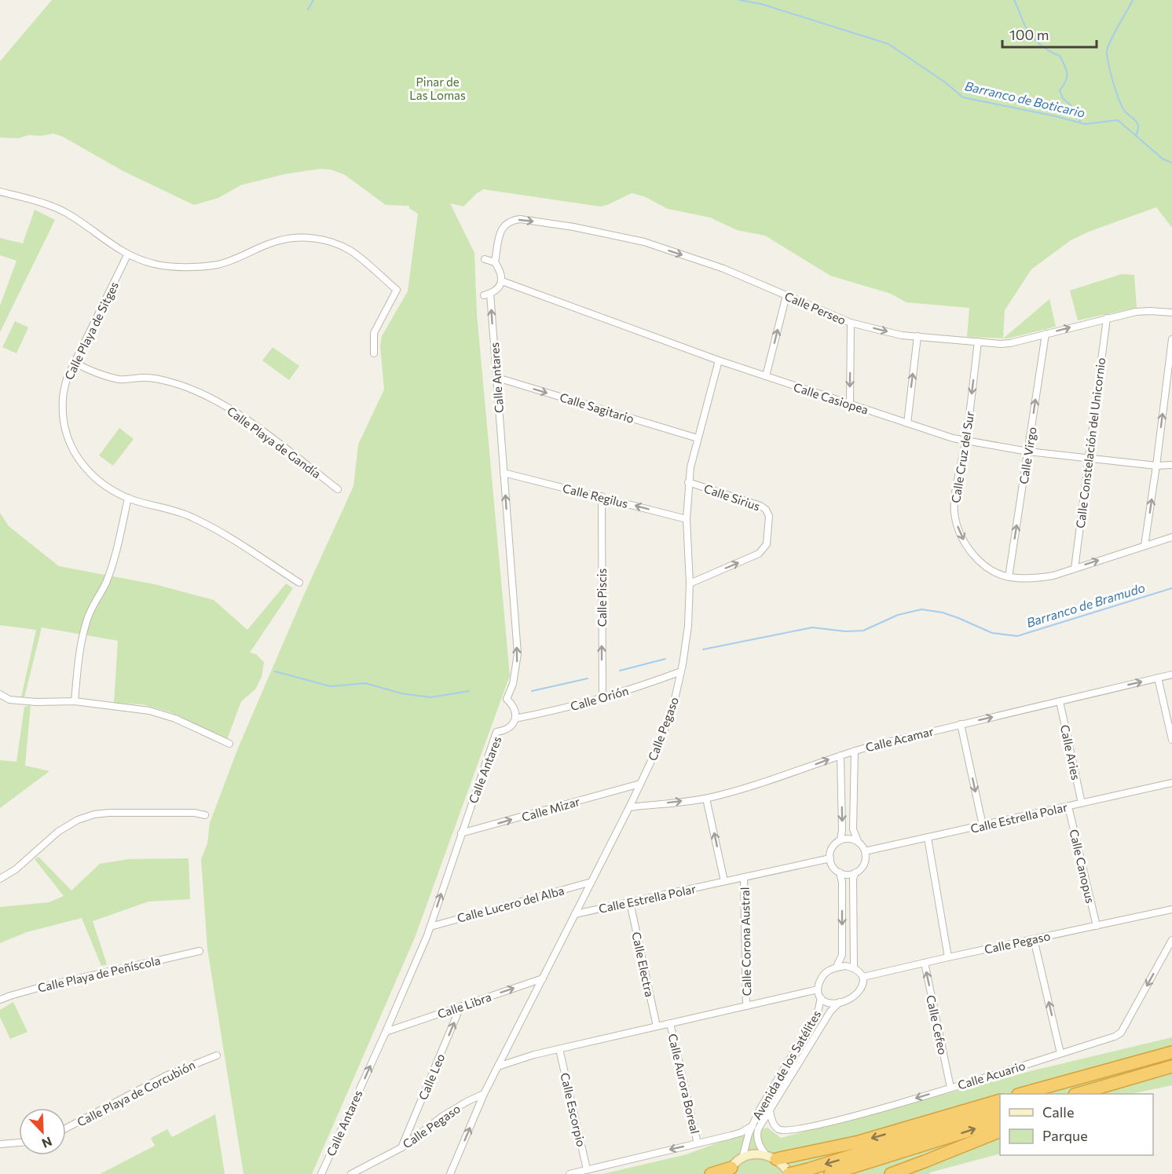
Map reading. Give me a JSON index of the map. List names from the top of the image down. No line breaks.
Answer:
{"streets":{"street":["Calle Perseo","Calle Playa de Sitges","Calle Antares","Calle Casiopea","Calle Sagitario","Calle Playa de Gandía","Calle Constelación del Unicornio","Calle Virgo","Calle Cruz del Sur","Calle Regilus","Calle Sirius","Calle Piscis","Calle Orión","Calle Pegaso","Calle Acamar","Calle Aries","Calle Mizar","Calle Estrella Polar","Calle Canopus","Calle Lucero del Alba","Calle Corona Austral","Calle Electra","Calle Playa de Peñíscola","Calle Libra","Calle Cefeo","Avenida de los Satélites","Calle Acuario","Calle Leo","Calle Aurora Boreal","Calle Playa de Corcubión","Calle Escorpio"]},"crossings":[["Calle Perseo","Calle Constelación del Unicornio"],["Calle Perseo","Calle Virgo"],["Calle Perseo","Calle Cruz del Sur"],["Calle Playa de Sitges","Calle Playa de Gandía"],["Calle Antares","Calle Casiopea"],["Calle Antares","Calle Sagitario"],["Calle Antares","Calle Regilus"],["Calle Antares","Calle Orión"],["Calle Antares","Calle Mizar"],["Calle Antares","Calle Lucero del Alba"],["Calle Antares","Calle Libra"],["Calle Casiopea","Calle Constelación del Unicornio"],["Calle Casiopea","Calle Virgo"],["Calle Casiopea","Calle Cruz del Sur"],["Calle Casiopea","Calle Pegaso"],["Calle Sagitario","Calle Pegaso"],["Calle Constelación del Unicornio","Calle Cruz del Sur"],["Calle Virgo","Calle Cruz del Sur"],["Calle Regilus","Calle Piscis"],["Calle Regilus","Calle Pegaso"],["Calle Sirius","Calle Pegaso"],["Calle Piscis","Calle Orión"],["Calle Orión","Calle Pegaso"],["Calle Pegaso","Calle Acamar"],["Calle Pegaso","Calle Mizar"],["Calle Pegaso","Calle Estrella Polar"],["Calle Pegaso","Calle Canopus"],["Calle Pegaso","Calle Lucero del Alba"],["Calle Pegaso","Calle Libra"],["Calle Pegaso","Calle Cefeo"],["Calle Pegaso","Avenida de los Satélites"],["Calle Pegaso","Calle Leo"],["Calle Acamar","Calle Aries"],["Calle Aries","Calle Estrella Polar"],["Calle Estrella Polar","Calle Canopus"],["Calle Estrella Polar","Calle Corona Austral"],["Calle Estrella Polar","Calle Electra"],["Calle Libra","Calle Leo"],["Calle Cefeo","Calle Acuario"],["Avenida de los Satélites","Calle Acuario"]],"one_way":["Calle Perseo","Calle Antares","Calle Sagitario","Calle Virgo","Calle Regilus","Calle Piscis","Calle Acamar","Calle Mizar","Calle Libra","Calle Cefeo","Calle Acuario","Calle Leo"],"water":["Barranco de Boticario","Barranco de Bramudo"],"parks":["Pinar de Las Lomas"],"legend":["Calle","Parque"],"scale_bar":"100 m","north":"bottom right"}
